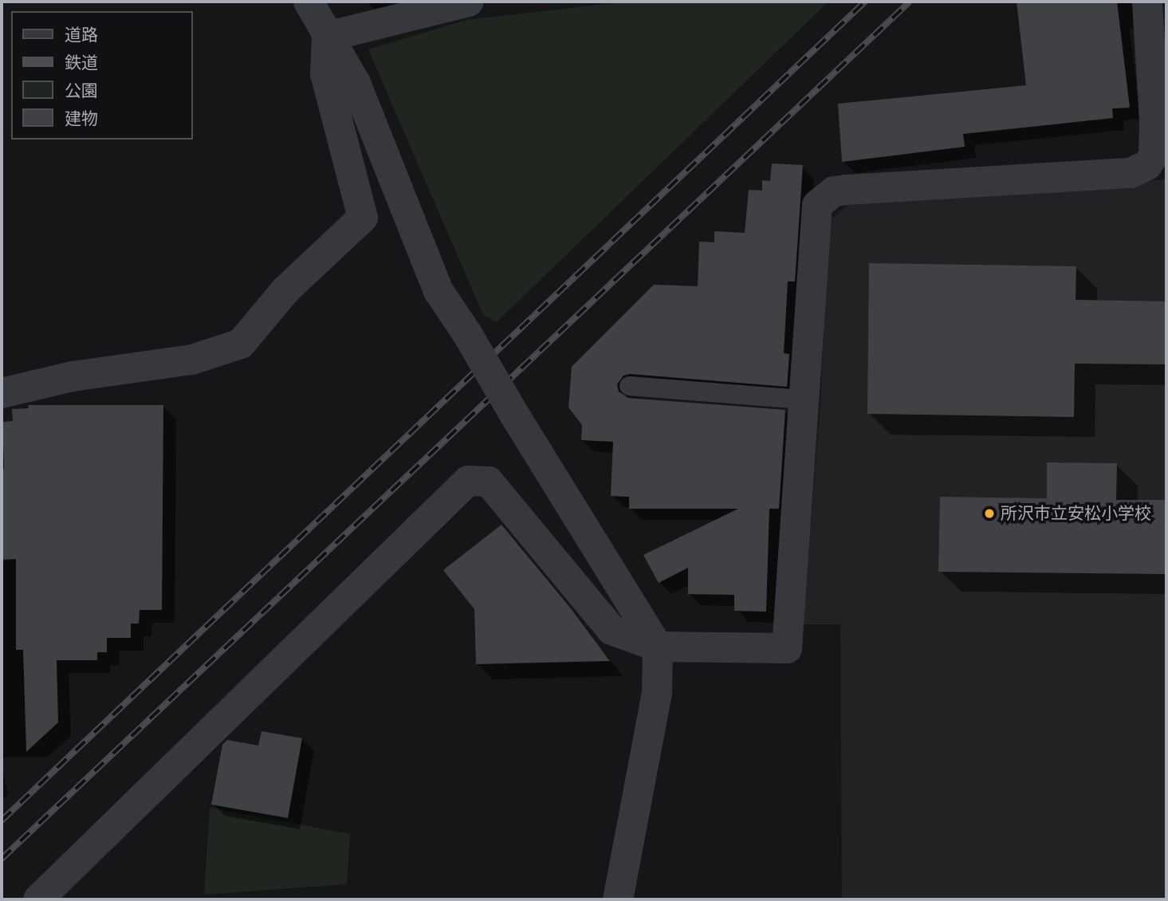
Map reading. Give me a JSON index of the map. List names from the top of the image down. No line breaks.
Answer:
{"places":["所沢市立安松小学校"],"legend":["道路","鉄道","公園","建物"]}
